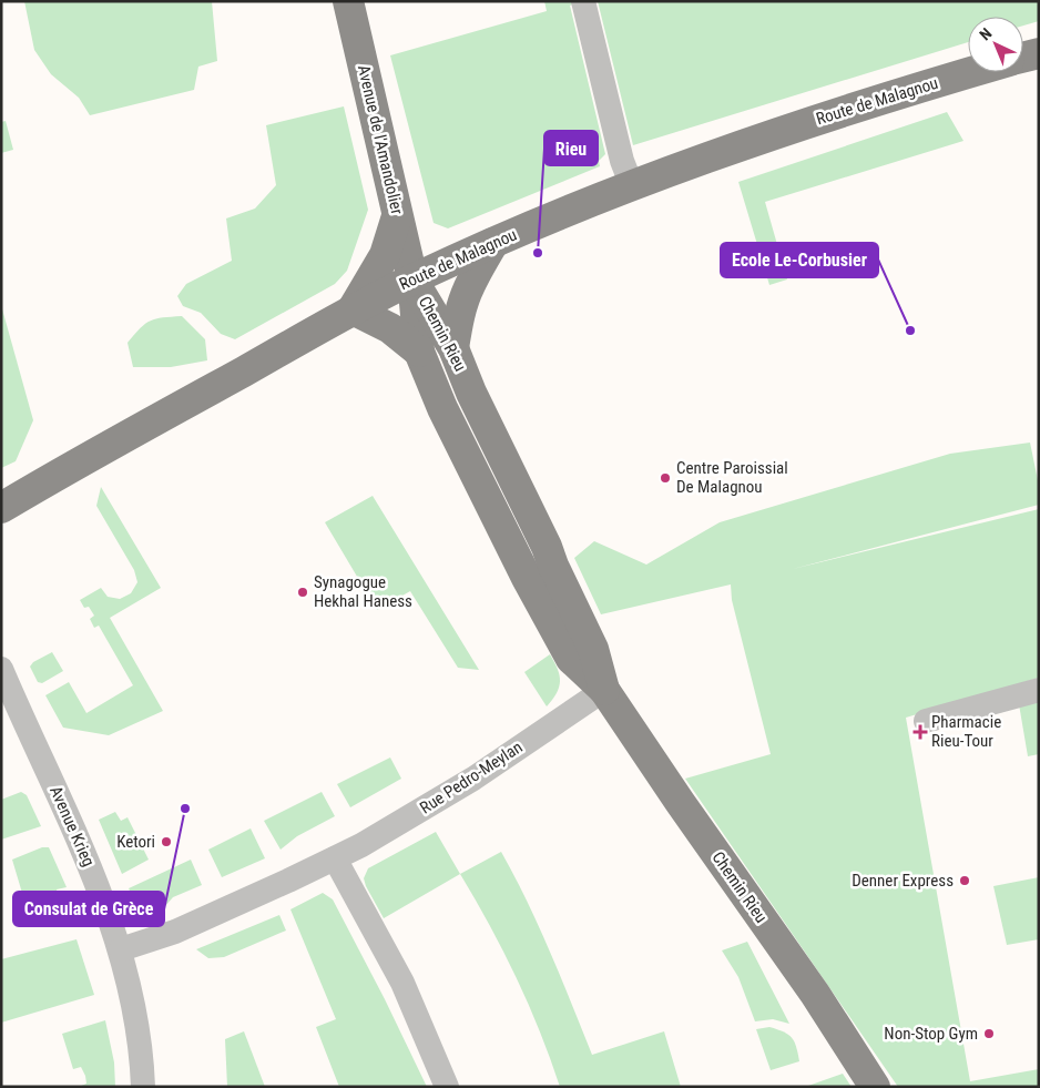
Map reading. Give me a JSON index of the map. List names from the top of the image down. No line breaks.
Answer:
{"streets":{"main road":["Route de Malagnou","Avenue de l'Amandolier","Chemin Rieu"],"street":["Rue Pedro-Meylan","Avenue Krieg"]},"crossings":[["Route de Malagnou","Avenue de l'Amandolier"],["Route de Malagnou","Chemin Rieu"],["Avenue de l'Amandolier","Chemin Rieu"],["Chemin Rieu","Rue Pedro-Meylan"],["Rue Pedro-Meylan","Avenue Krieg"]],"places":{"other":["Rieu","Ecole Le-Corbusier","Centre Paroissial De Malagnou","Synagogue Hekhal Haness","Consulat de Grèce","Ketori","Denner Express","Non-Stop Gym"],"health":["Pharmacie Rieu-Tour"]},"north":"top left"}
